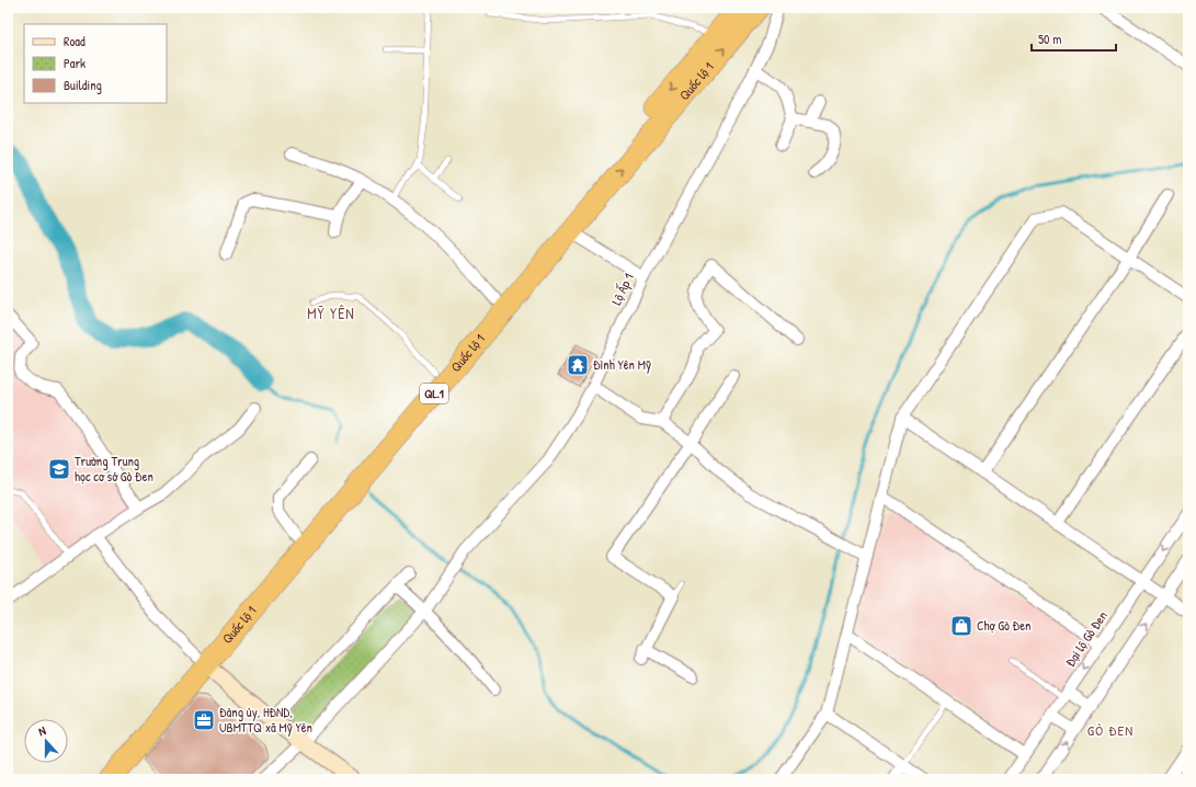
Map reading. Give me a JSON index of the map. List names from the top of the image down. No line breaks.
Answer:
{"streets":{"highway":["Quốc lộ 1","QL.1"],"street":["Lộ Ấp 1","Đại lộ Gò Đen"]},"districts":["MỸ YÊN","GÒ ĐEN"],"places":{"temple":["Đình Yên Mỹ"],"school or university":["Trường Trung học cơ sở Gò Đen"],"shop":["Chợ Gò Đen"],"office":["Đảng ủy, HĐND, UBMTTQ xã Mỹ Yên"]},"legend":["Road","Park","Building"],"scale_bar":"50 m","north":"top"}
